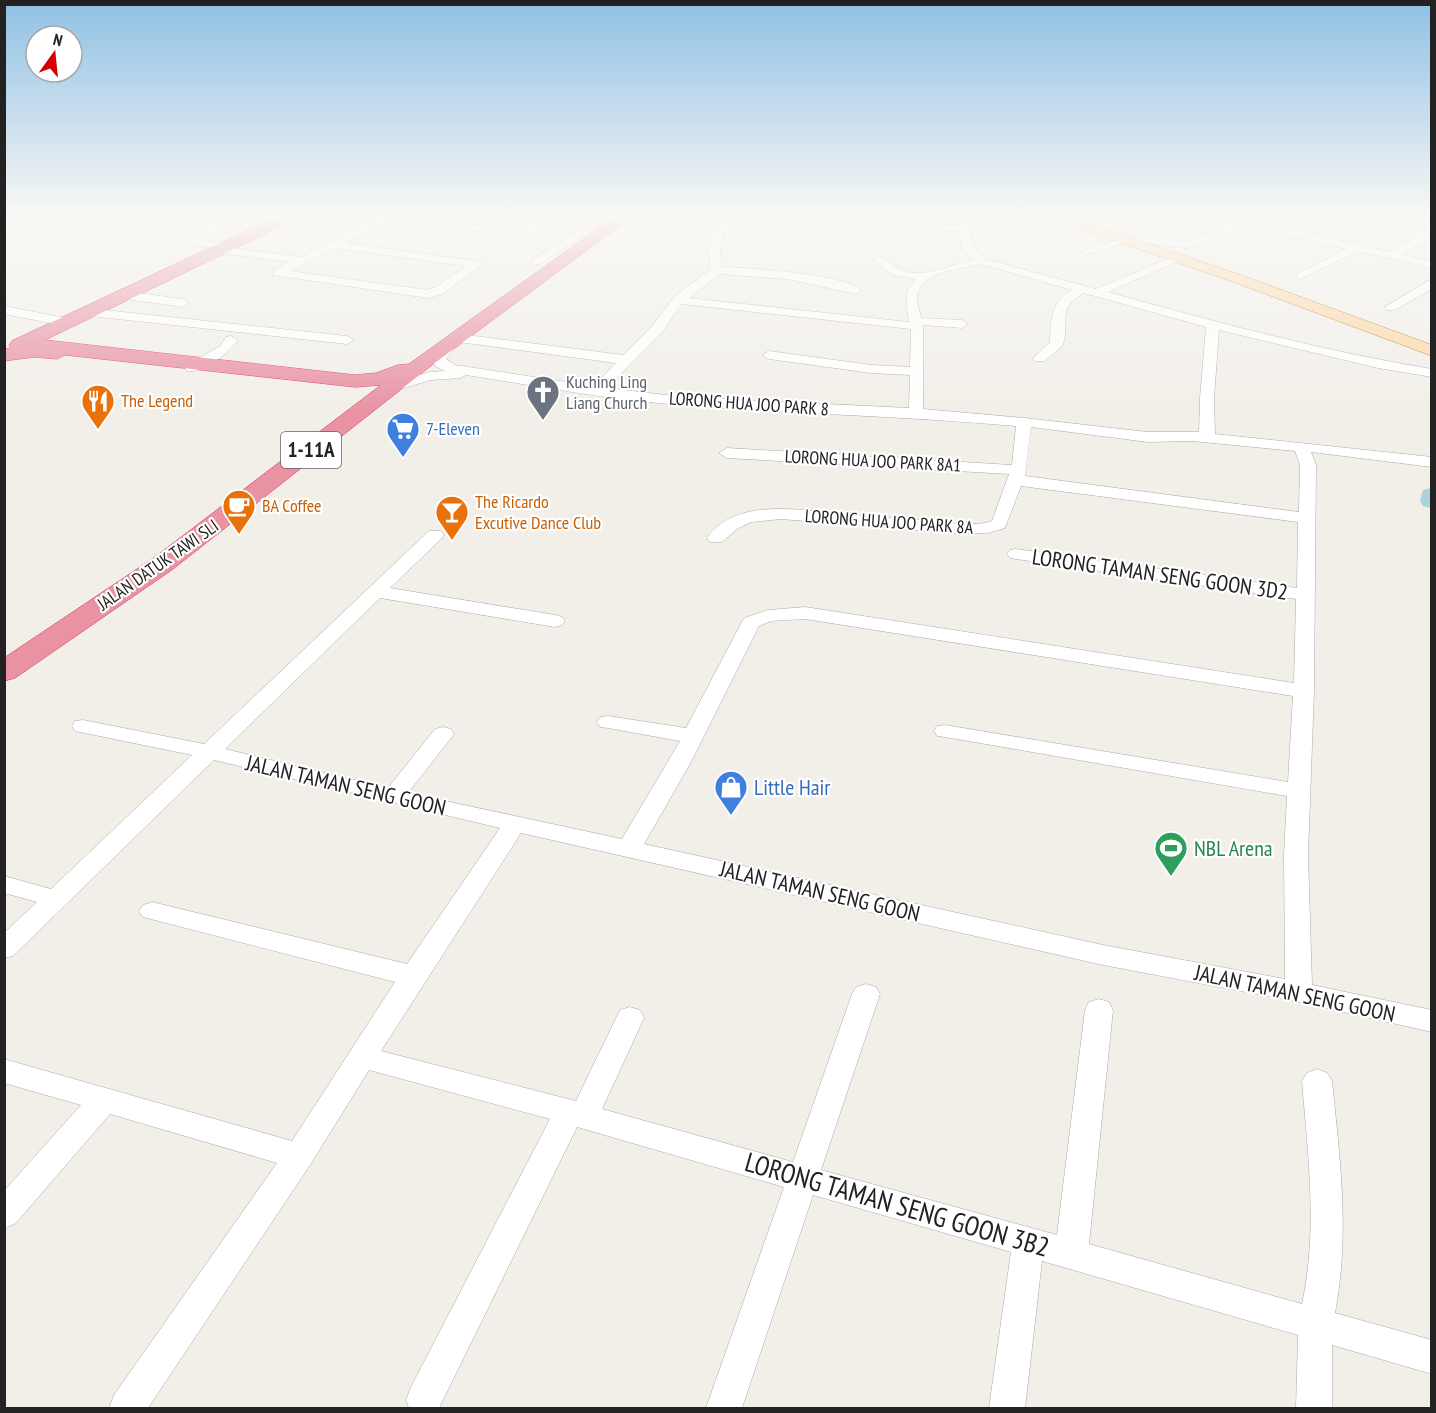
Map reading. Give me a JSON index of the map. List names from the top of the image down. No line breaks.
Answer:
{"streets":{"highway":["1-11A","JALAN DATUK TAWI SLI"],"street":["LORONG HUA JOO PARK 8","LORONG HUA JOO PARK 8A1","LORONG HUA JOO PARK 8A","LORONG TAMAN SENG GOON 3D2","JALAN TAMAN SENG GOON","LORONG TAMAN SENG GOON 3B2"]},"crossings":[["LORONG HUA JOO PARK 8","LORONG HUA JOO PARK 8A"],["LORONG HUA JOO PARK 8","JALAN DATUK TAWI SLI"],["LORONG HUA JOO PARK 8A1","LORONG HUA JOO PARK 8A"]],"places":{"church":["Kuching Ling Liang Church"],"restaurant":["The Legend"],"supermarket":["7-Eleven"],"cafe":["BA Coffee"],"bar":["The Ricardo Excutive Dance Club"],"shop":["Little Hair"],"sports":["NBL Arena"]},"north":"top"}
